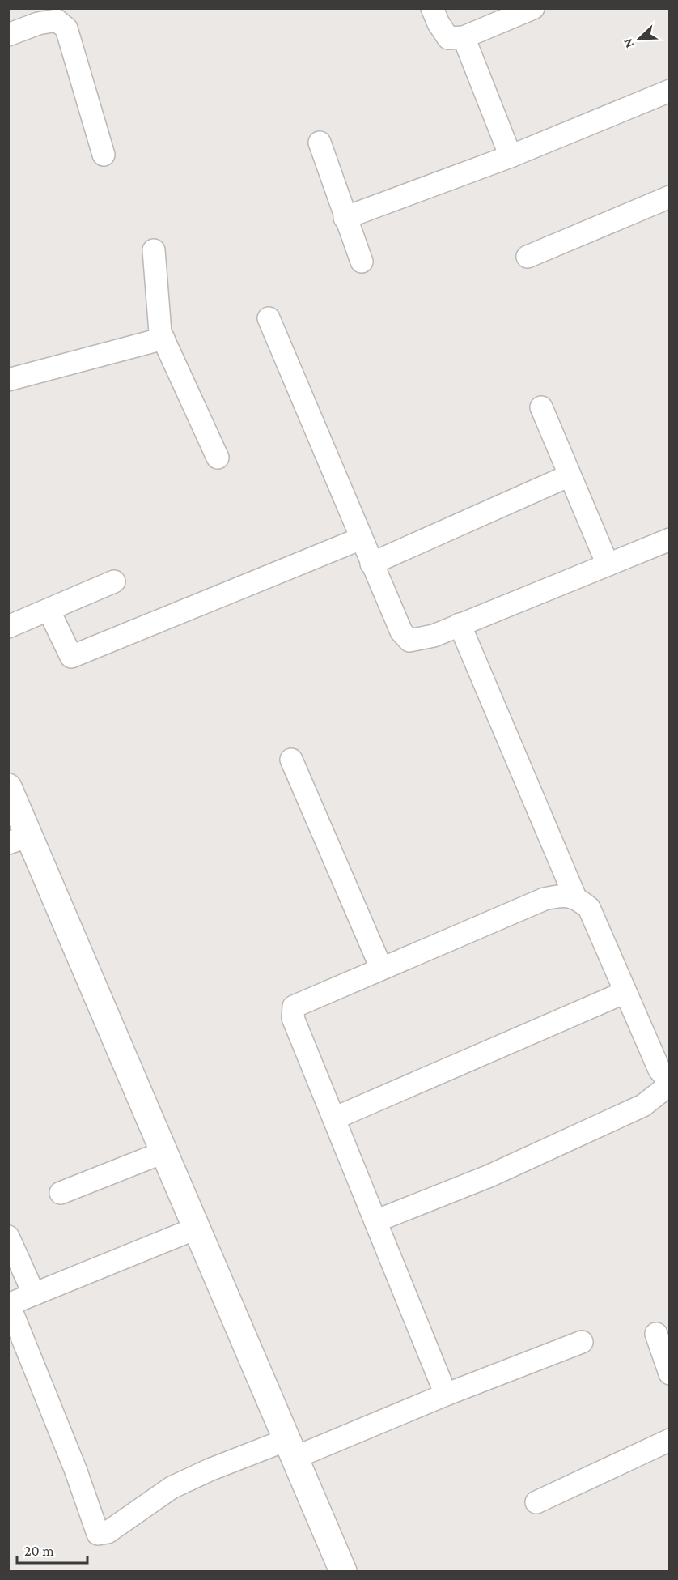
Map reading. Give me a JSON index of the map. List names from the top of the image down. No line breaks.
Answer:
{"scale_bar":"20 m","north":"bottom left"}
